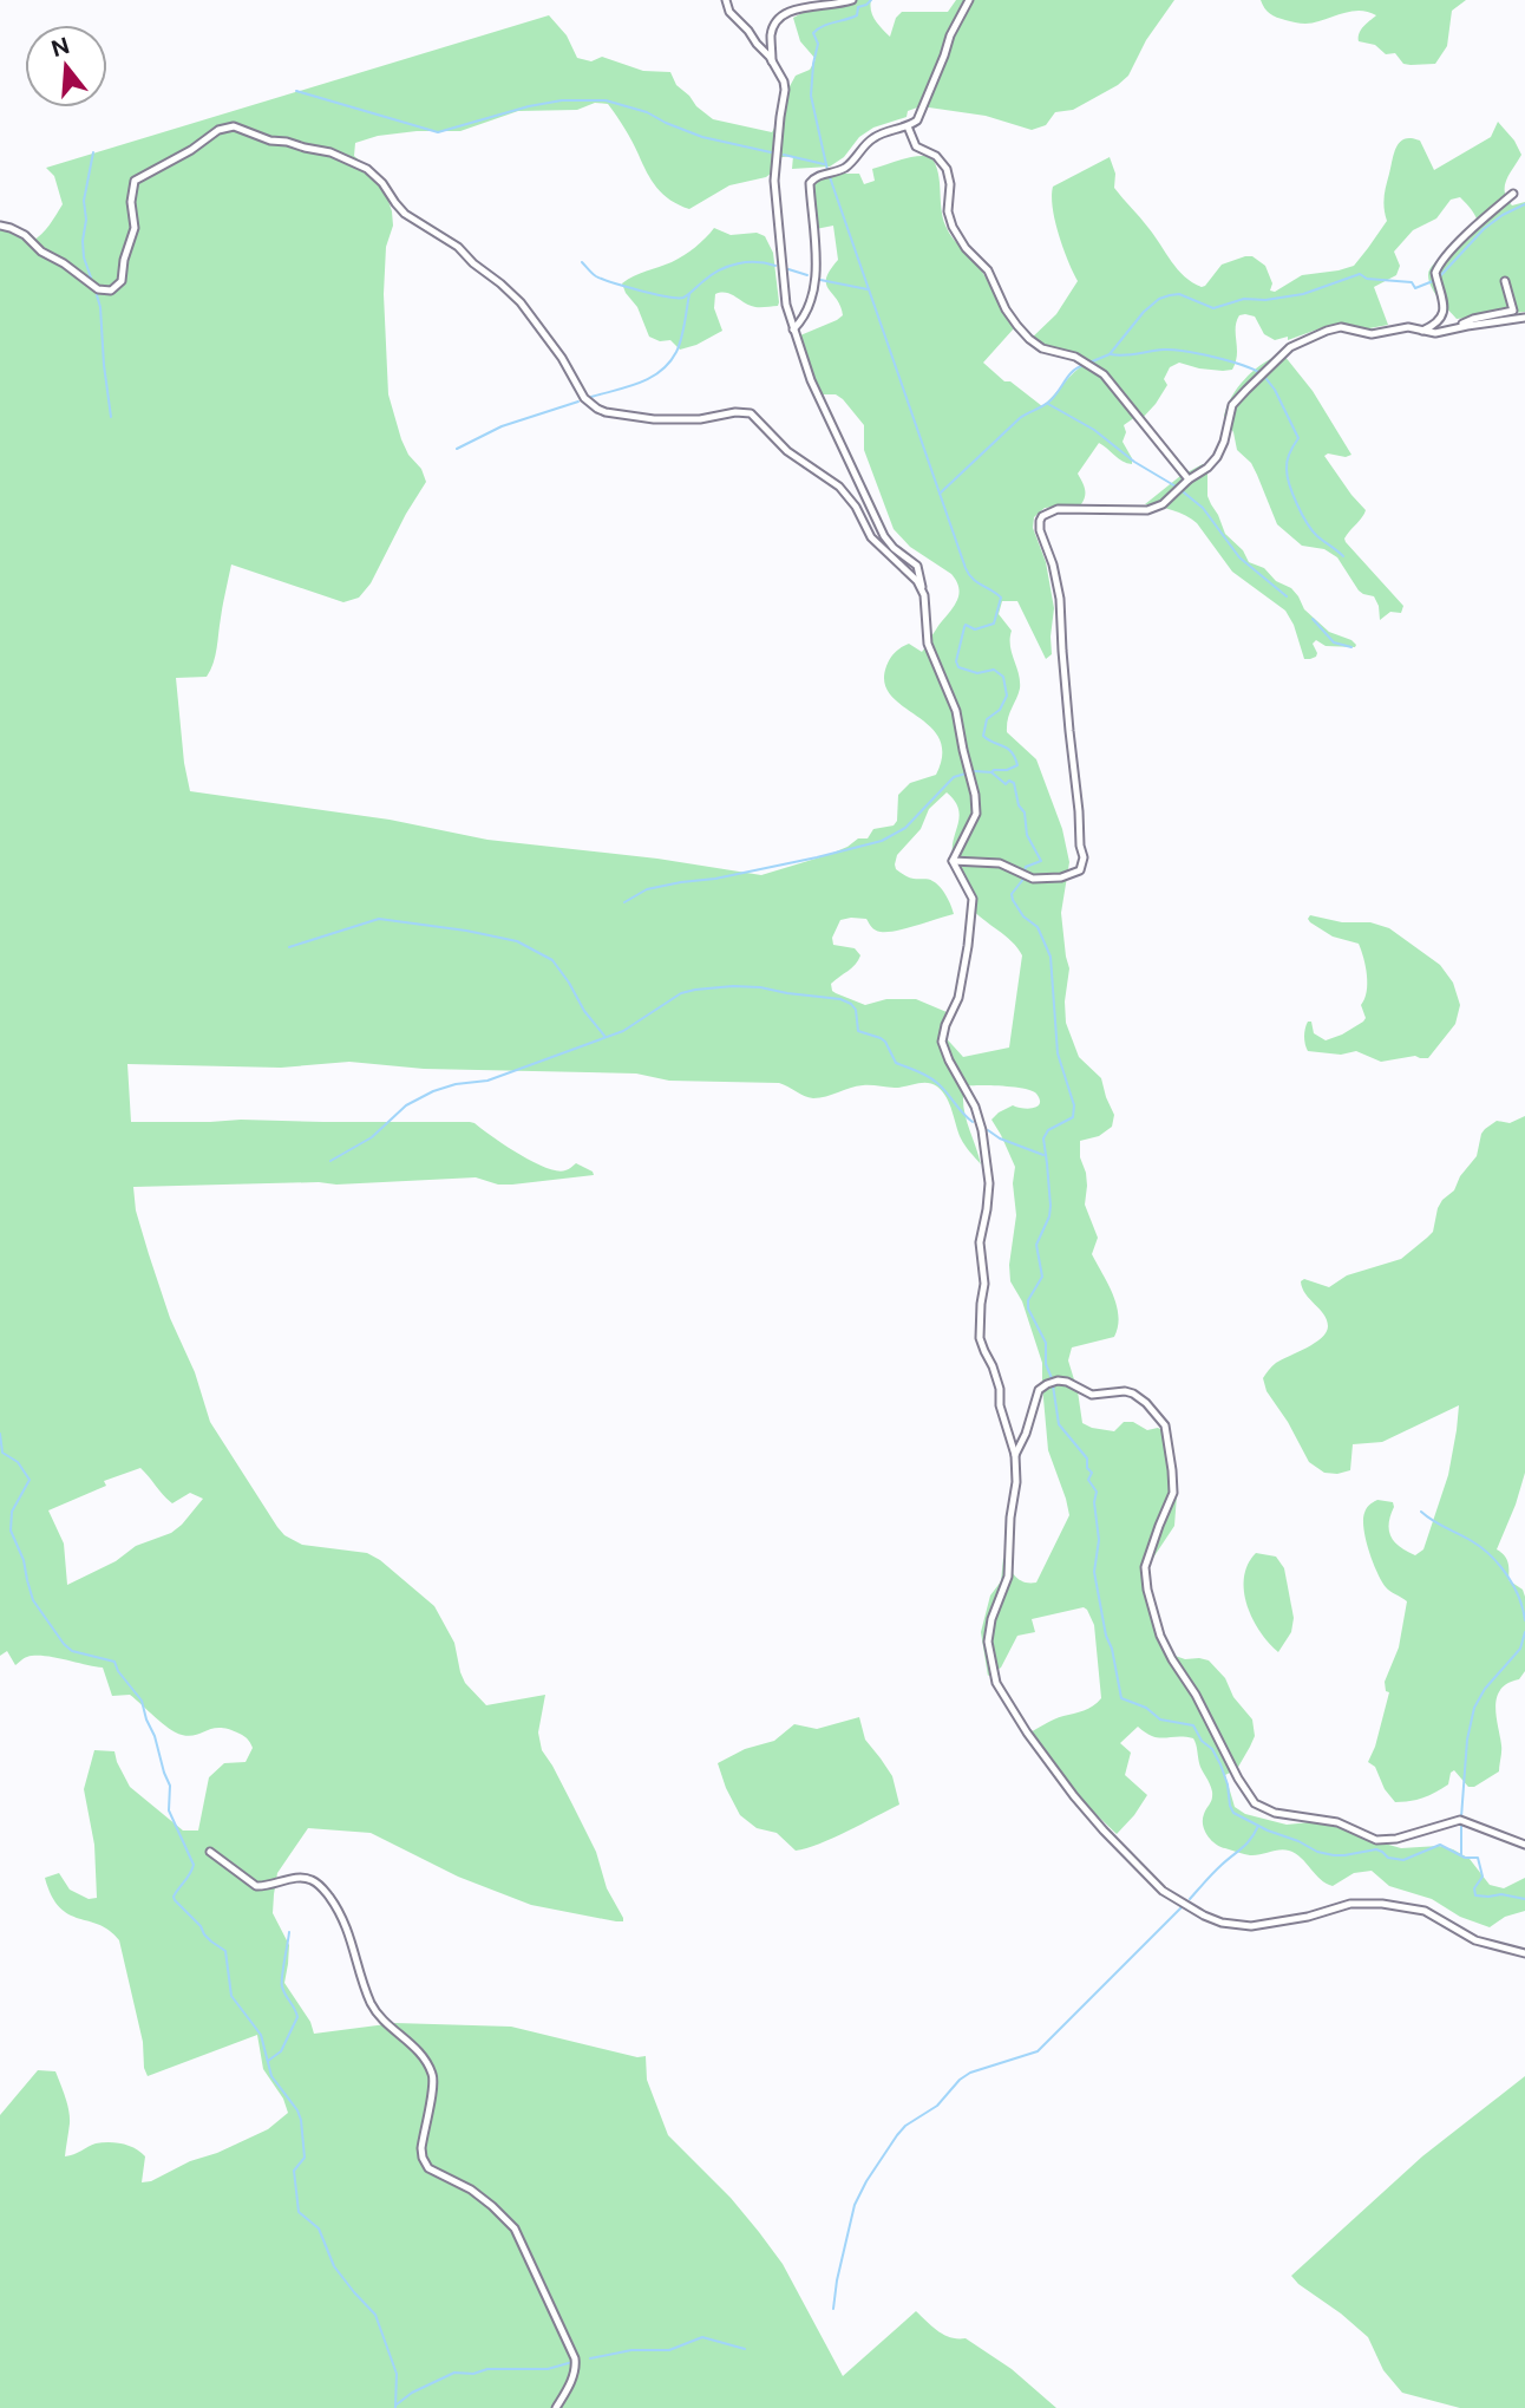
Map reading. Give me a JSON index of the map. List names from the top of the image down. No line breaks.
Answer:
{"north":"top"}
